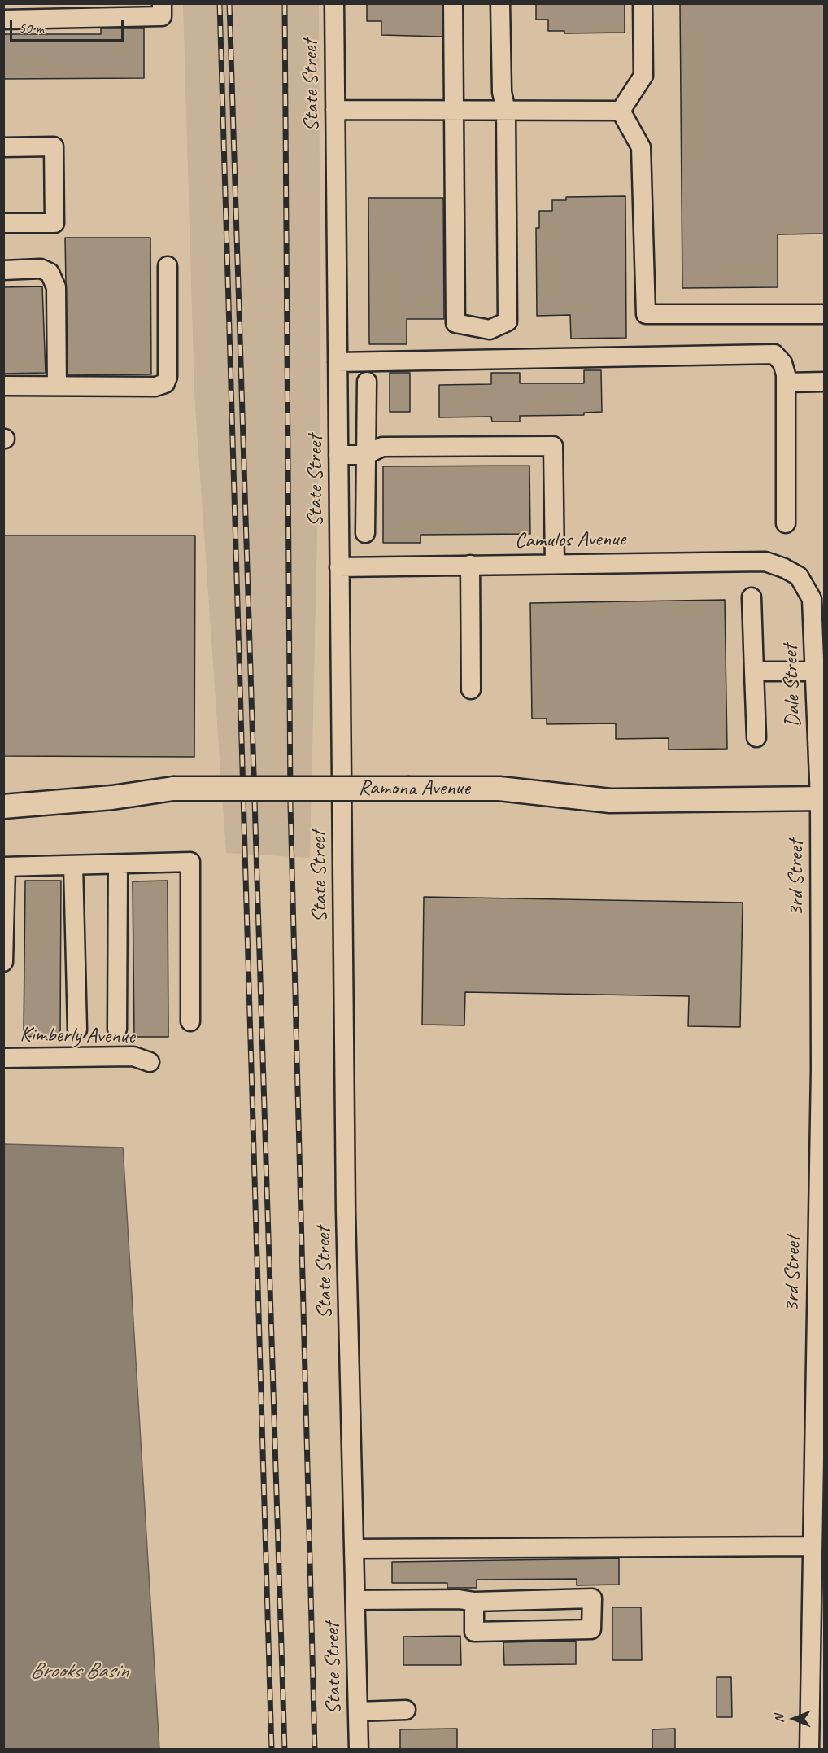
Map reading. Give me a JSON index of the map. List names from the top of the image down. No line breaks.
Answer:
{"streets":{"main road":["Ramona Avenue"],"street":["State Street","Camulos Avenue","Dale Street","3rd Street","Kimberly Avenue"]},"crossings":[["State Street","Camulos Avenue"],["Camulos Avenue","Dale Street"],["Dale Street","Ramona Avenue"],["Dale Street","3rd Street"],["Ramona Avenue","3rd Street"]],"water":["Brooks Basin"],"scale_bar":"50 m","north":"left"}
